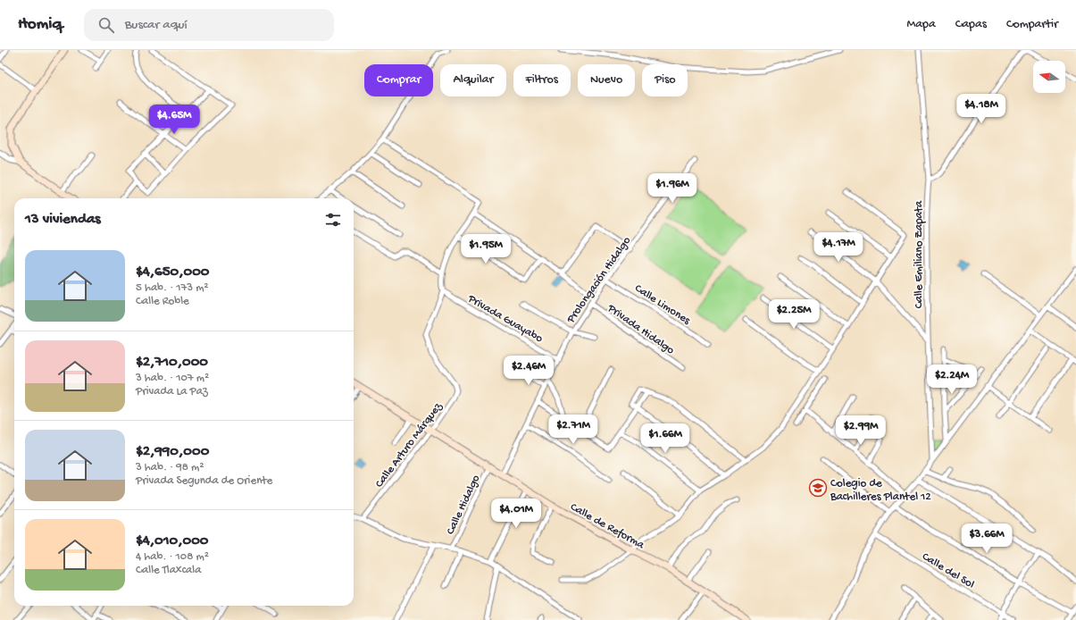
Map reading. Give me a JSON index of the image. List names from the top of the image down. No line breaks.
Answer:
{"streets":{"main road":["Calle de Reforma"],"street":["Calle Emiliano Zapata","Prolongación Hidalgo","Calle Limones","Privada Guayabo","Privada Hidalgo","Calle Arturo Márquez","Calle Hidalgo","Calle del Sol"]},"crossings":[["Prolongación Hidalgo","Calle Limones"],["Prolongación Hidalgo","Privada Guayabo"],["Prolongación Hidalgo","Privada Hidalgo"],["Prolongación Hidalgo","Calle de Reforma"],["Privada Guayabo","Calle Arturo Márquez"],["Calle Arturo Márquez","Calle de Reforma"],["Calle Hidalgo","Calle de Reforma"]],"places":{"school or university":["Colegio de Bachilleres Plantel 12"]},"north":"left","page":{"header":"Homiq","search":"Buscar aquí","nav":["Mapa","Capas","Compartir"],"chip":["Comprar","Alquilar","Filtros","Nuevo","Piso"],"price":["$4.18M","$4.65M","$1.96M","$4.17M","$1.95M","$2.25M","$2.46M","$2.24M","$2.71M","$2.99M","$1.66M","$4.01M","$3.66M"],"heading":"13 viviendas","list":[{"name":"$4,650,000","note":"5 hab. · 173 m² · Calle Roble"},{"name":"$2,710,000","note":"3 hab. · 107 m² · Privada La Paz"},{"name":"$2,990,000","note":"3 hab. · 98 m² · Privada Segunda de Oriente"},{"name":"$4,010,000","note":"4 hab. · 108 m² · Calle Tlaxcala"}]}}
